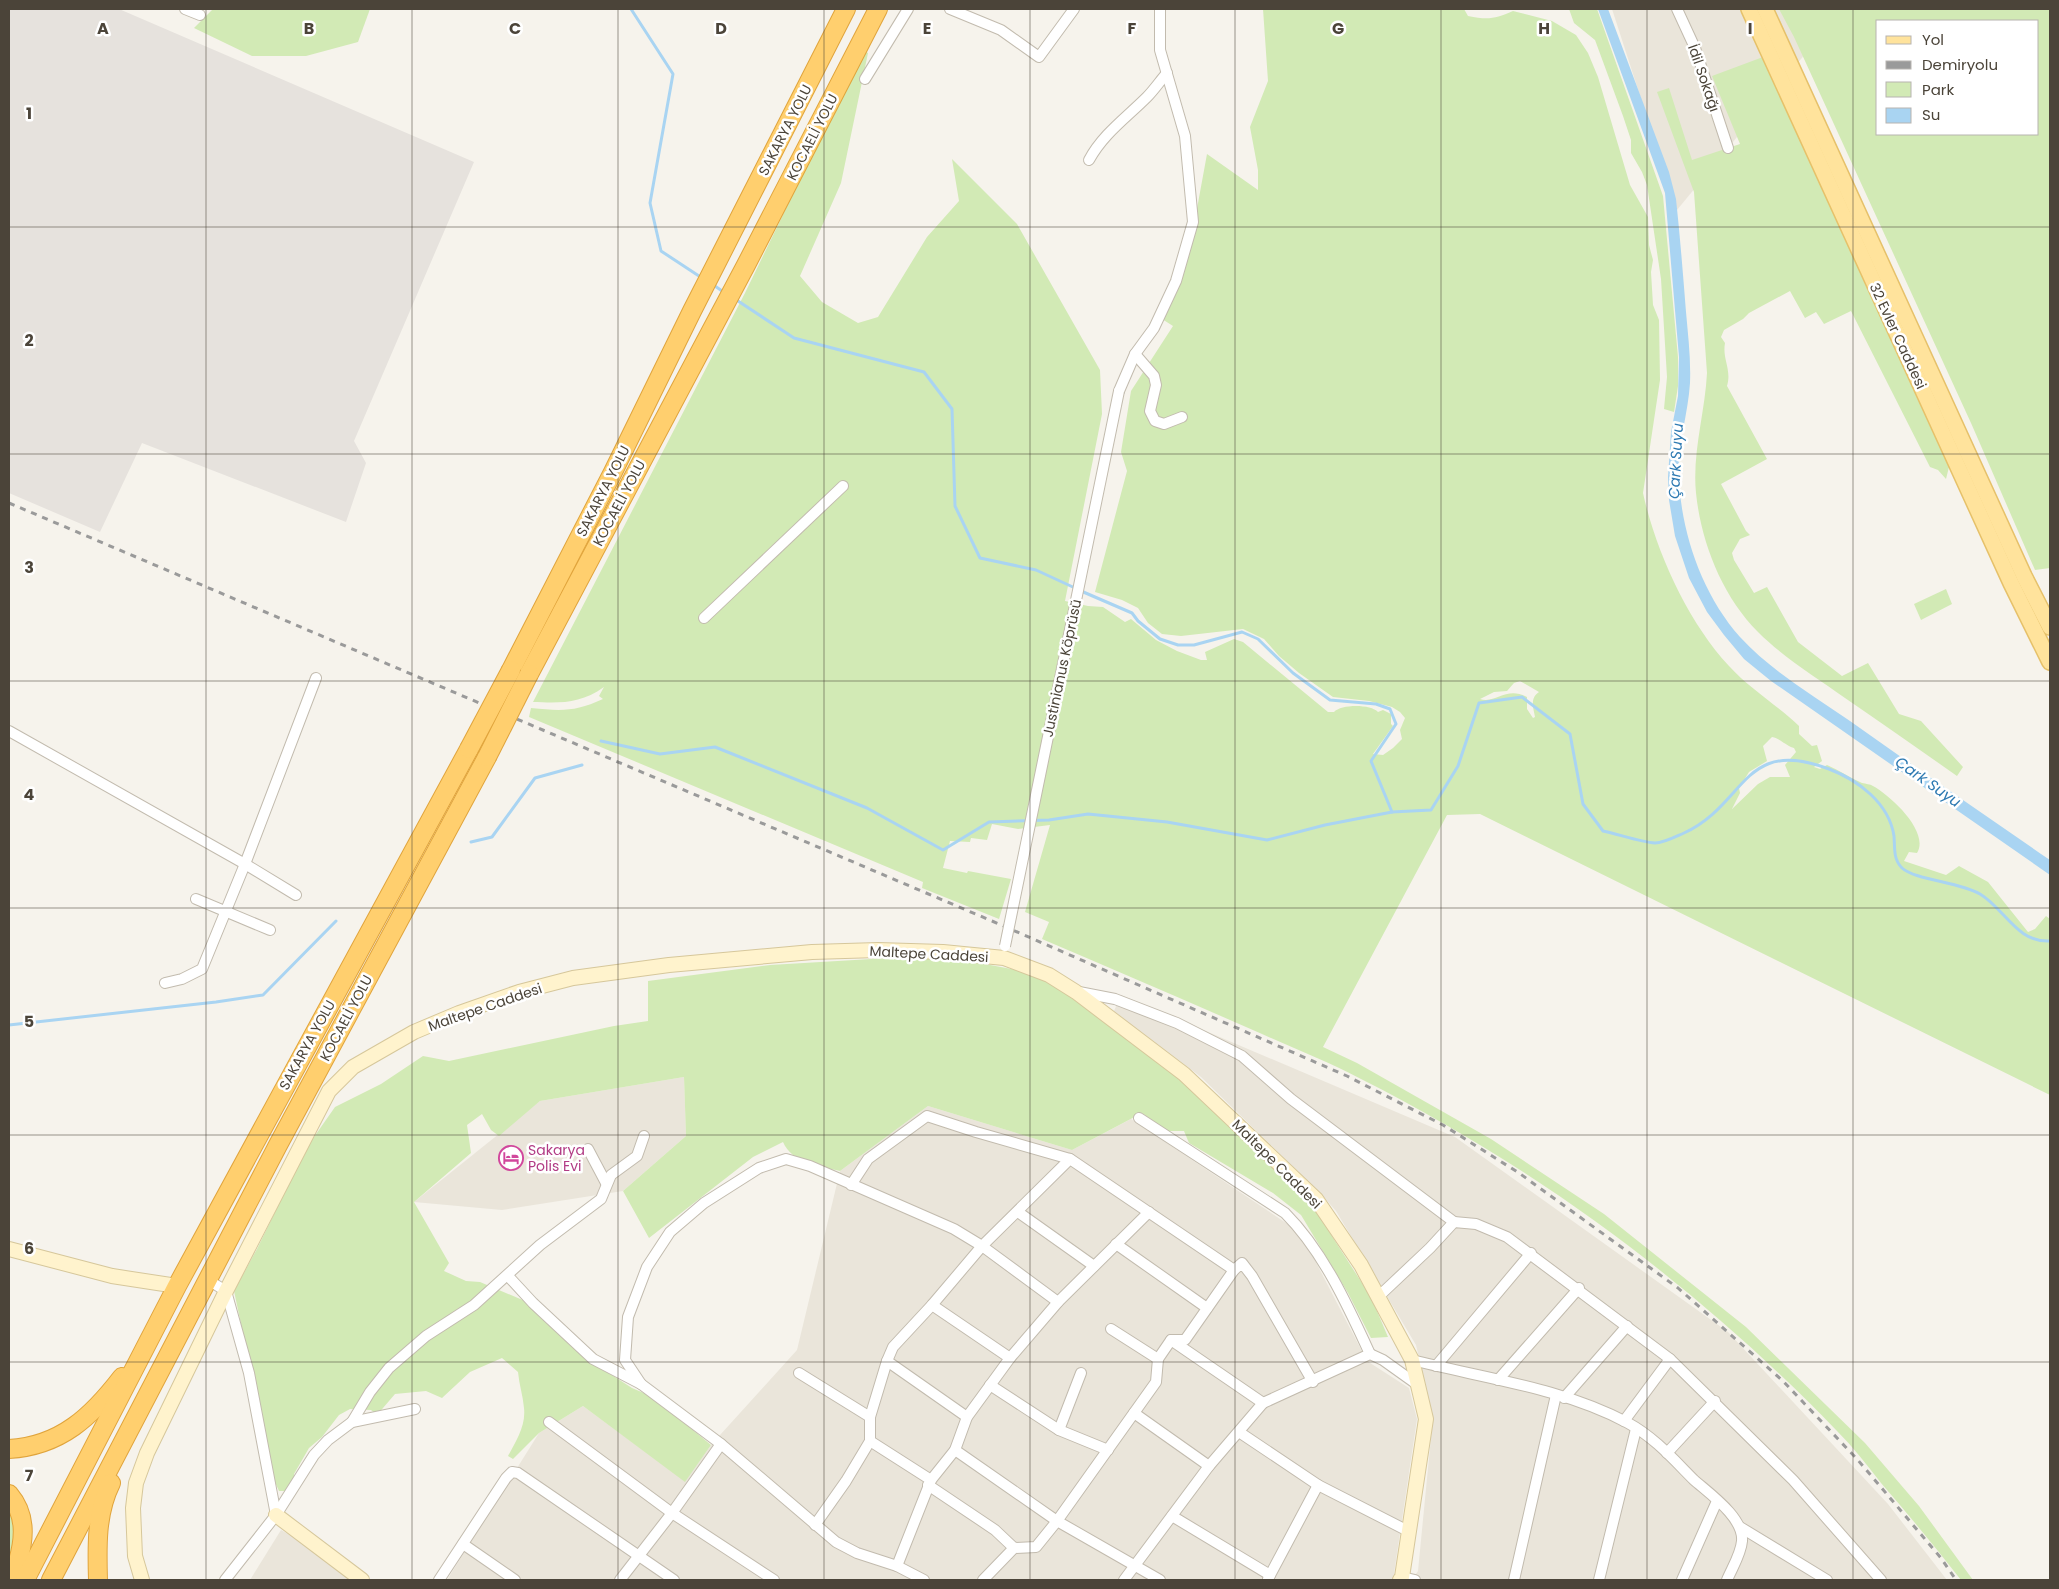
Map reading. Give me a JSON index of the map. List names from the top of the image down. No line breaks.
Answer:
{"streets":{"highway":["SAKARYA YOLU","KOCAELİ YOLU"],"main road":["32 Evler Caddesi"],"street":["İdil Sokağı","Justinianus Köprüsü","Maltepe Caddesi"]},"crossings":[["Justinianus Köprüsü","Maltepe Caddesi"]],"water":["Çark Suyu"],"places":{"hotel":["Sakarya Polis Evi"]},"legend":["Yol","Demiryolu","Park","Su"],"grid":{"columns":["A","B","C","D","E","F","G","H","I"],"rows":["1","2","3","4","5","6","7"]}}
